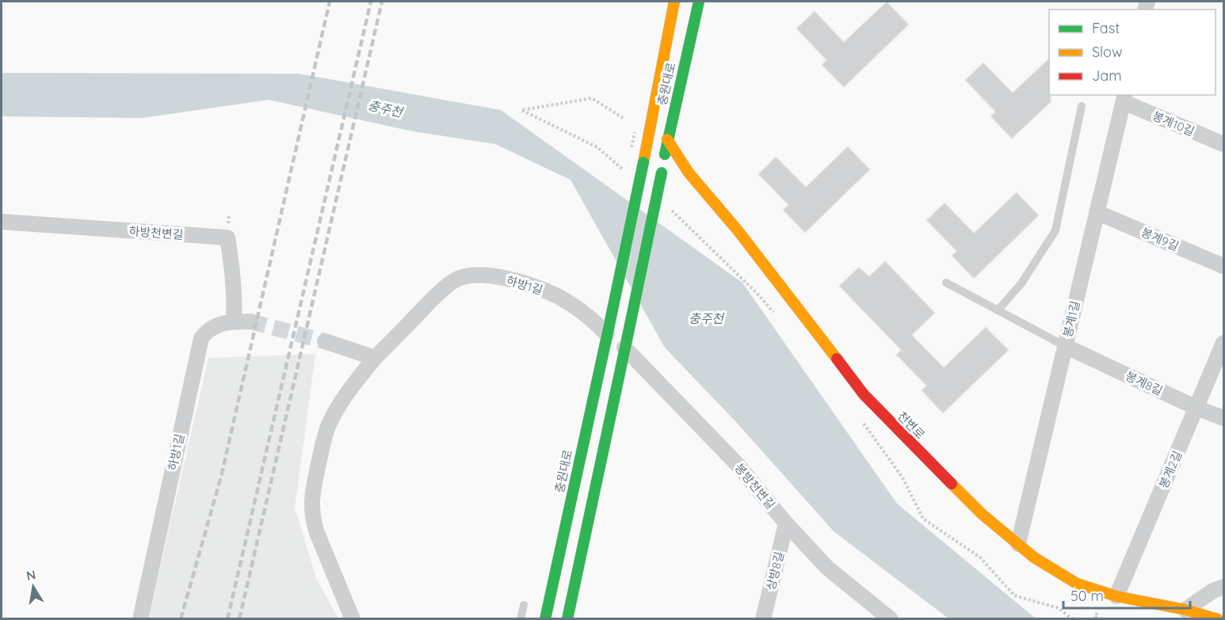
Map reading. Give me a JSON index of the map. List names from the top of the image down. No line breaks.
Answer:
{"streets":{"street":["충원대로","봉계10길","하방천변길","봉계9길","하방1길","봉계1길","봉계8길","천변로","봉계2길","봉방천변길","상방8길"]},"crossings":[["충원대로","하방1길"],["충원대로","천변로"],["충원대로","봉방천변길"],["봉계10길","봉계1길"],["하방천변길","하방1길"],["봉계9길","봉계1길"],["봉계1길","봉계8길"],["봉계1길","천변로"],["봉계8길","봉계2길"],["천변로","봉계2길"],["봉방천변길","상방8길"]],"water":["충주천"],"legend":["Fast","Slow","Jam"],"scale_bar":"50 m","north":"top"}
